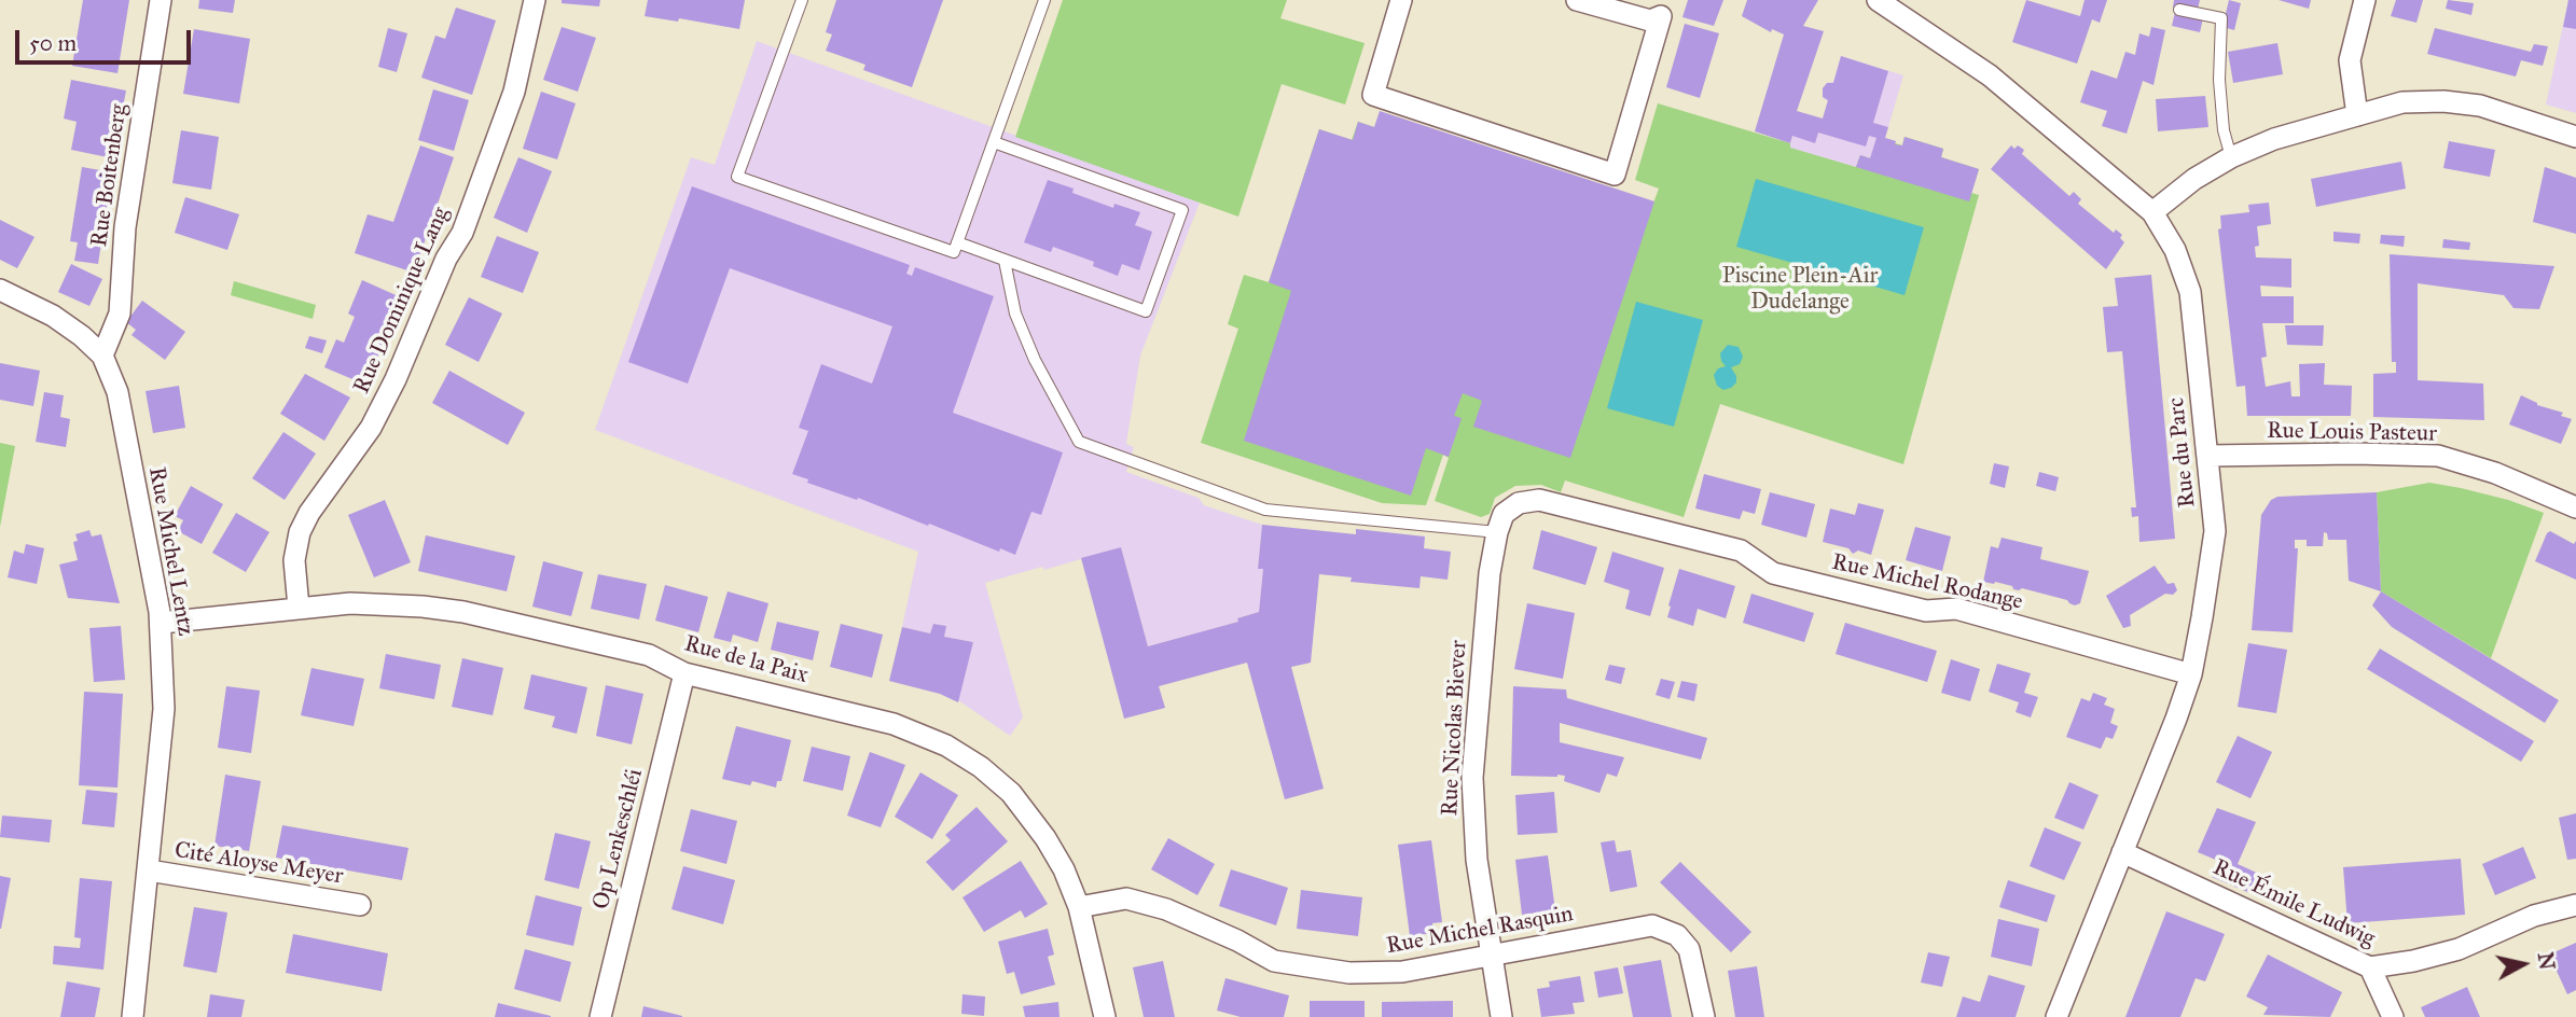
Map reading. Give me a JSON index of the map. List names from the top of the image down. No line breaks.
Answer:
{"streets":{"street":["Rue Boitenberg","Rue Dominique Lang","Rue Louis Pasteur","Rue du Parc","Rue Michel Lentz","Rue Michel Rodange","Rue de la Paix","Rue Nicolas Biever","Op Lenkeschléi","Cité Aloyse Meyer","Rue Émile Ludwig","Rue Michel Rasquin"]},"crossings":[["Rue Boitenberg","Rue Michel Lentz"],["Rue Dominique Lang","Rue de la Paix"],["Rue Louis Pasteur","Rue du Parc"],["Rue du Parc","Rue Michel Rodange"],["Rue du Parc","Rue Émile Ludwig"],["Rue Michel Lentz","Rue de la Paix"],["Rue Michel Lentz","Cité Aloyse Meyer"],["Rue Michel Rodange","Rue Nicolas Biever"],["Rue de la Paix","Op Lenkeschléi"],["Rue de la Paix","Rue Michel Rasquin"],["Rue Nicolas Biever","Rue Michel Rasquin"]],"parks":["Piscine Plein-Air Dudelange"],"scale_bar":"50 m","north":"right"}
